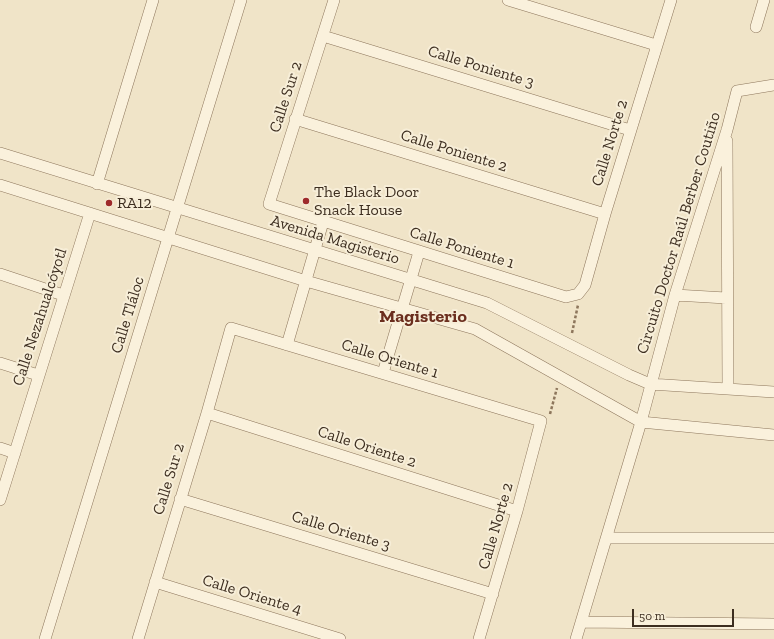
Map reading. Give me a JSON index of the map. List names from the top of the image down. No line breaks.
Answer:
{"streets":{"street":["Calle Poniente 3","Calle Sur 2","Calle Norte 2","Calle Poniente 2","Circuito Doctor Raúl Berber Coutiño","Avenida Magisterio","Calle Poniente 1","Calle Tláloc","Calle Nezahualcóyotl","Calle Oriente 1","Calle Oriente 2","Calle Oriente 3","Calle Oriente 4"]},"crossings":[["Calle Poniente 3","Calle Sur 2"],["Calle Poniente 3","Calle Norte 2"],["Calle Sur 2","Calle Poniente 2"],["Calle Sur 2","Calle Poniente 1"],["Calle Sur 2","Calle Oriente 1"],["Calle Sur 2","Calle Oriente 2"],["Calle Sur 2","Calle Oriente 3"],["Calle Sur 2","Calle Oriente 4"],["Calle Norte 2","Calle Poniente 2"],["Calle Norte 2","Calle Poniente 1"],["Calle Norte 2","Calle Oriente 1"],["Calle Norte 2","Calle Oriente 2"],["Calle Norte 2","Calle Oriente 3"],["Circuito Doctor Raúl Berber Coutiño","Avenida Magisterio"],["Avenida Magisterio","Calle Tláloc"]],"districts":["Magisterio"],"places":["The Black Door Snack House","RA12"],"scale_bar":"50 m"}
